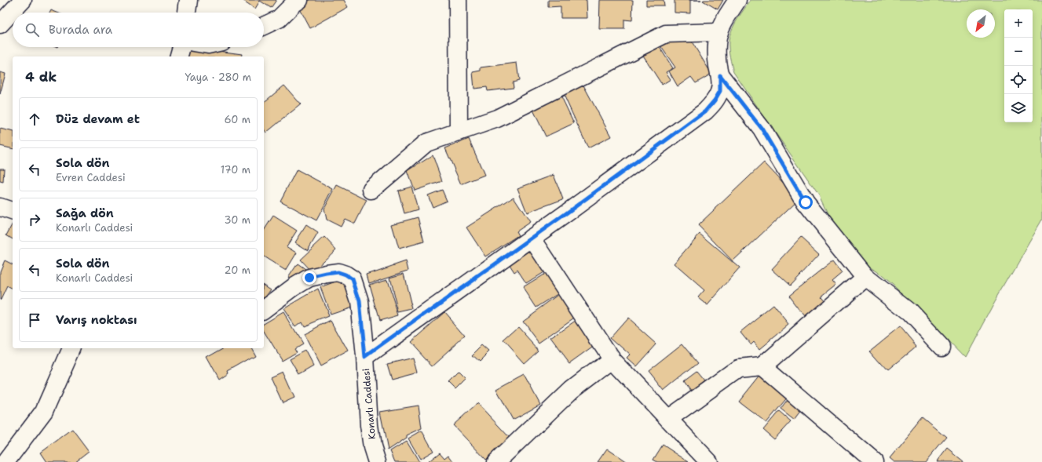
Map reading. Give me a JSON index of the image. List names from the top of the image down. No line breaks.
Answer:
{"streets":{"street":["Konarlı Caddesi"]},"north":"bottom left","page":{"map_buttons":["+","−"],"search":"Burada ara","heading":["4 dk","Yaya · 280 m"],"list":[["Düz devam et","60 m"],["Sola dön","Evren Caddesi","170 m"],["Sağa dön","Konarlı Caddesi","30 m"],["Sola dön","Konarlı Caddesi","20 m"],"Varış noktası"]}}
